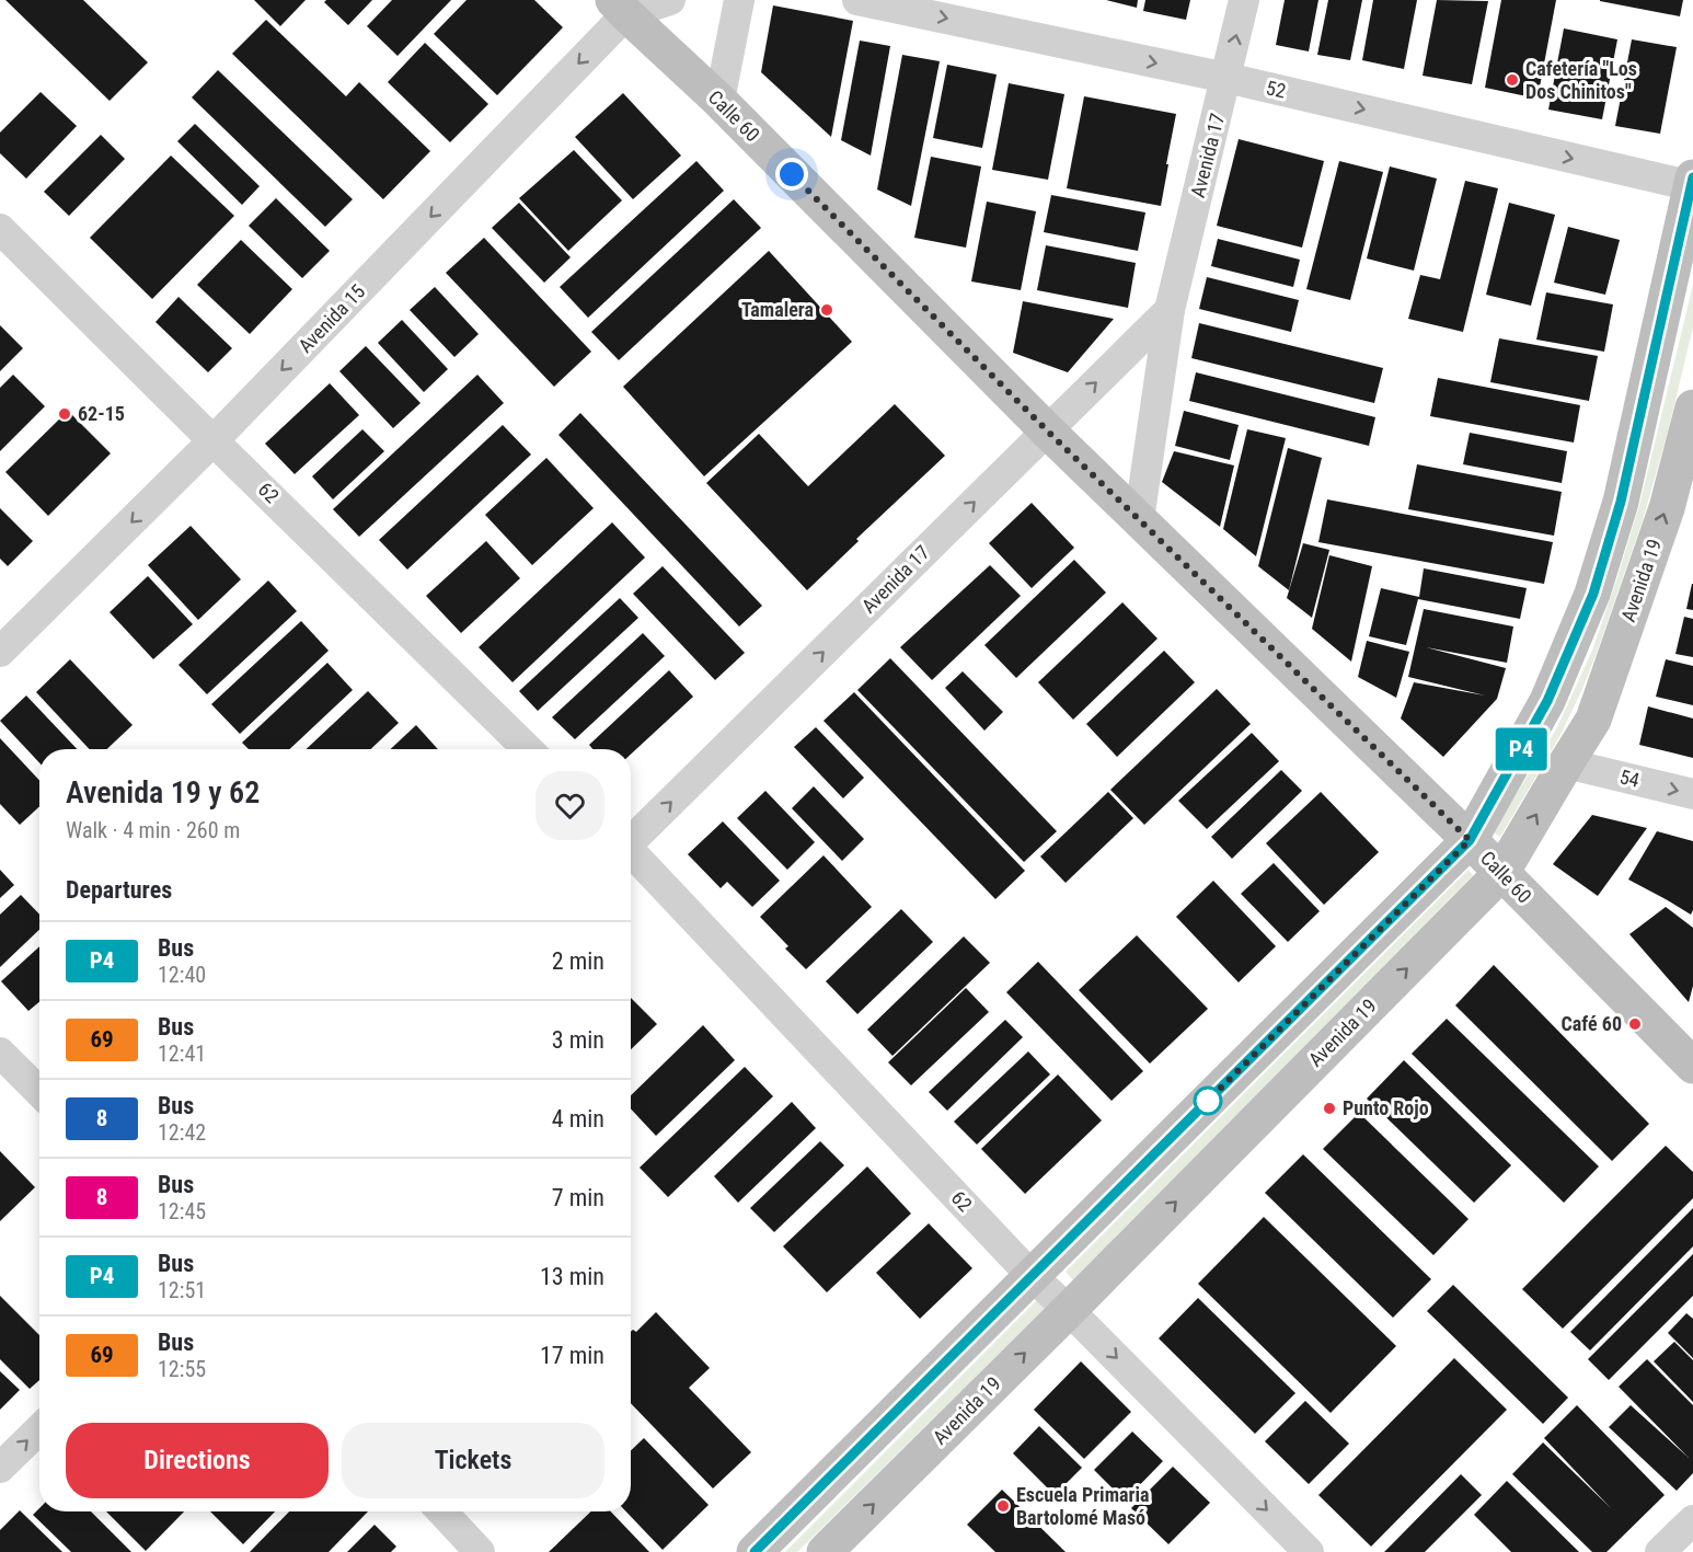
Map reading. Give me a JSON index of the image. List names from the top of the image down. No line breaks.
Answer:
{"streets":{"main road":["Calle 60","Avenida 19"],"street":["52","Avenida 17","Avenida 15","62","54"]},"crossings":[["52","Avenida 17"],["Calle 60","Avenida 17"],["Calle 60","Avenida 15"],["Calle 60","Avenida 19"],["Avenida 15","62"],["62","Avenida 19"],["Avenida 19","54"]],"one_way":["52","Avenida 17","Avenida 15","54"],"places":["Cafetería \"Los Dos Chinitos\"","Tamalera","62-15","Café 60","Punto Rojo","Escuela Primaria Bartolomé Masó"],"lines":["bus line P4"],"page":{"on_map":"P4","heading":[["Avenida 19 y 62","Walk · 4 min · 260 m"],"Departures"],"list":[{"mark":"P4","name":"Bus","note":"12:40","value":"2 min"},{"mark":"69","name":"Bus","note":"12:41","value":"3 min"},{"mark":"8","name":"Bus","note":"12:42","value":"4 min"},{"mark":"8","name":"Bus","note":"12:45","value":"7 min"},{"mark":"P4","name":"Bus","note":"12:51","value":"13 min"},{"mark":"69","name":"Bus","note":"12:55","value":"17 min"}],"buttons":["Directions","Tickets"]}}
